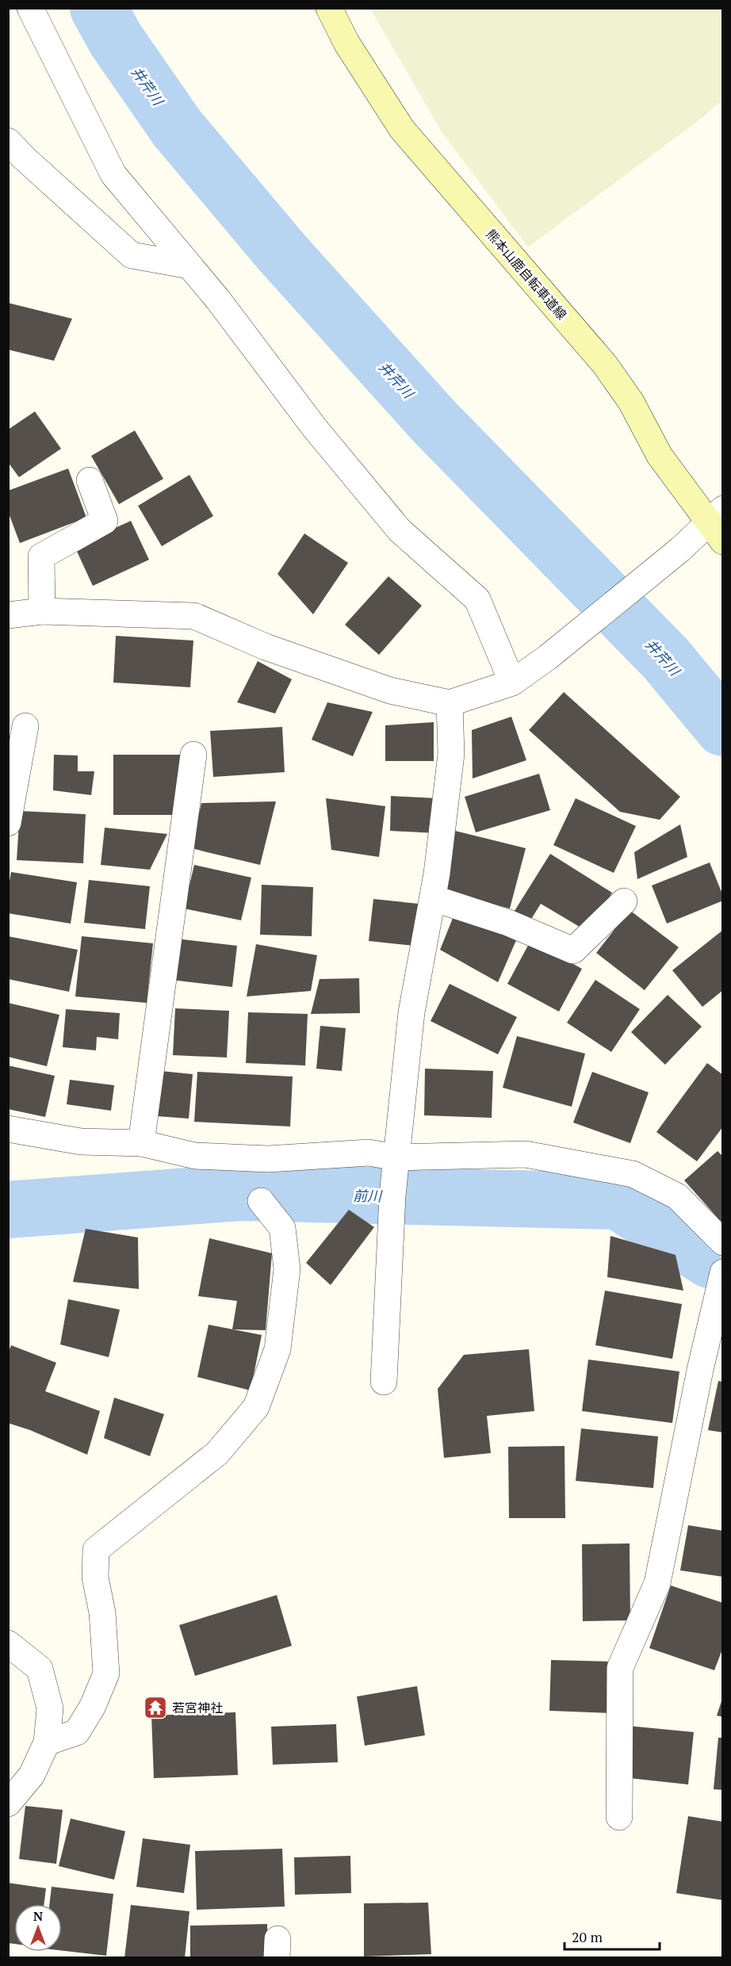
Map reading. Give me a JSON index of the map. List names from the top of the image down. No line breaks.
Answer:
{"streets":{"main road":["熊本山鹿自転車道線"]},"water":["井芹川","前川"],"places":{"temple":["若宮神社"]},"scale_bar":"20 m","north":"top"}
